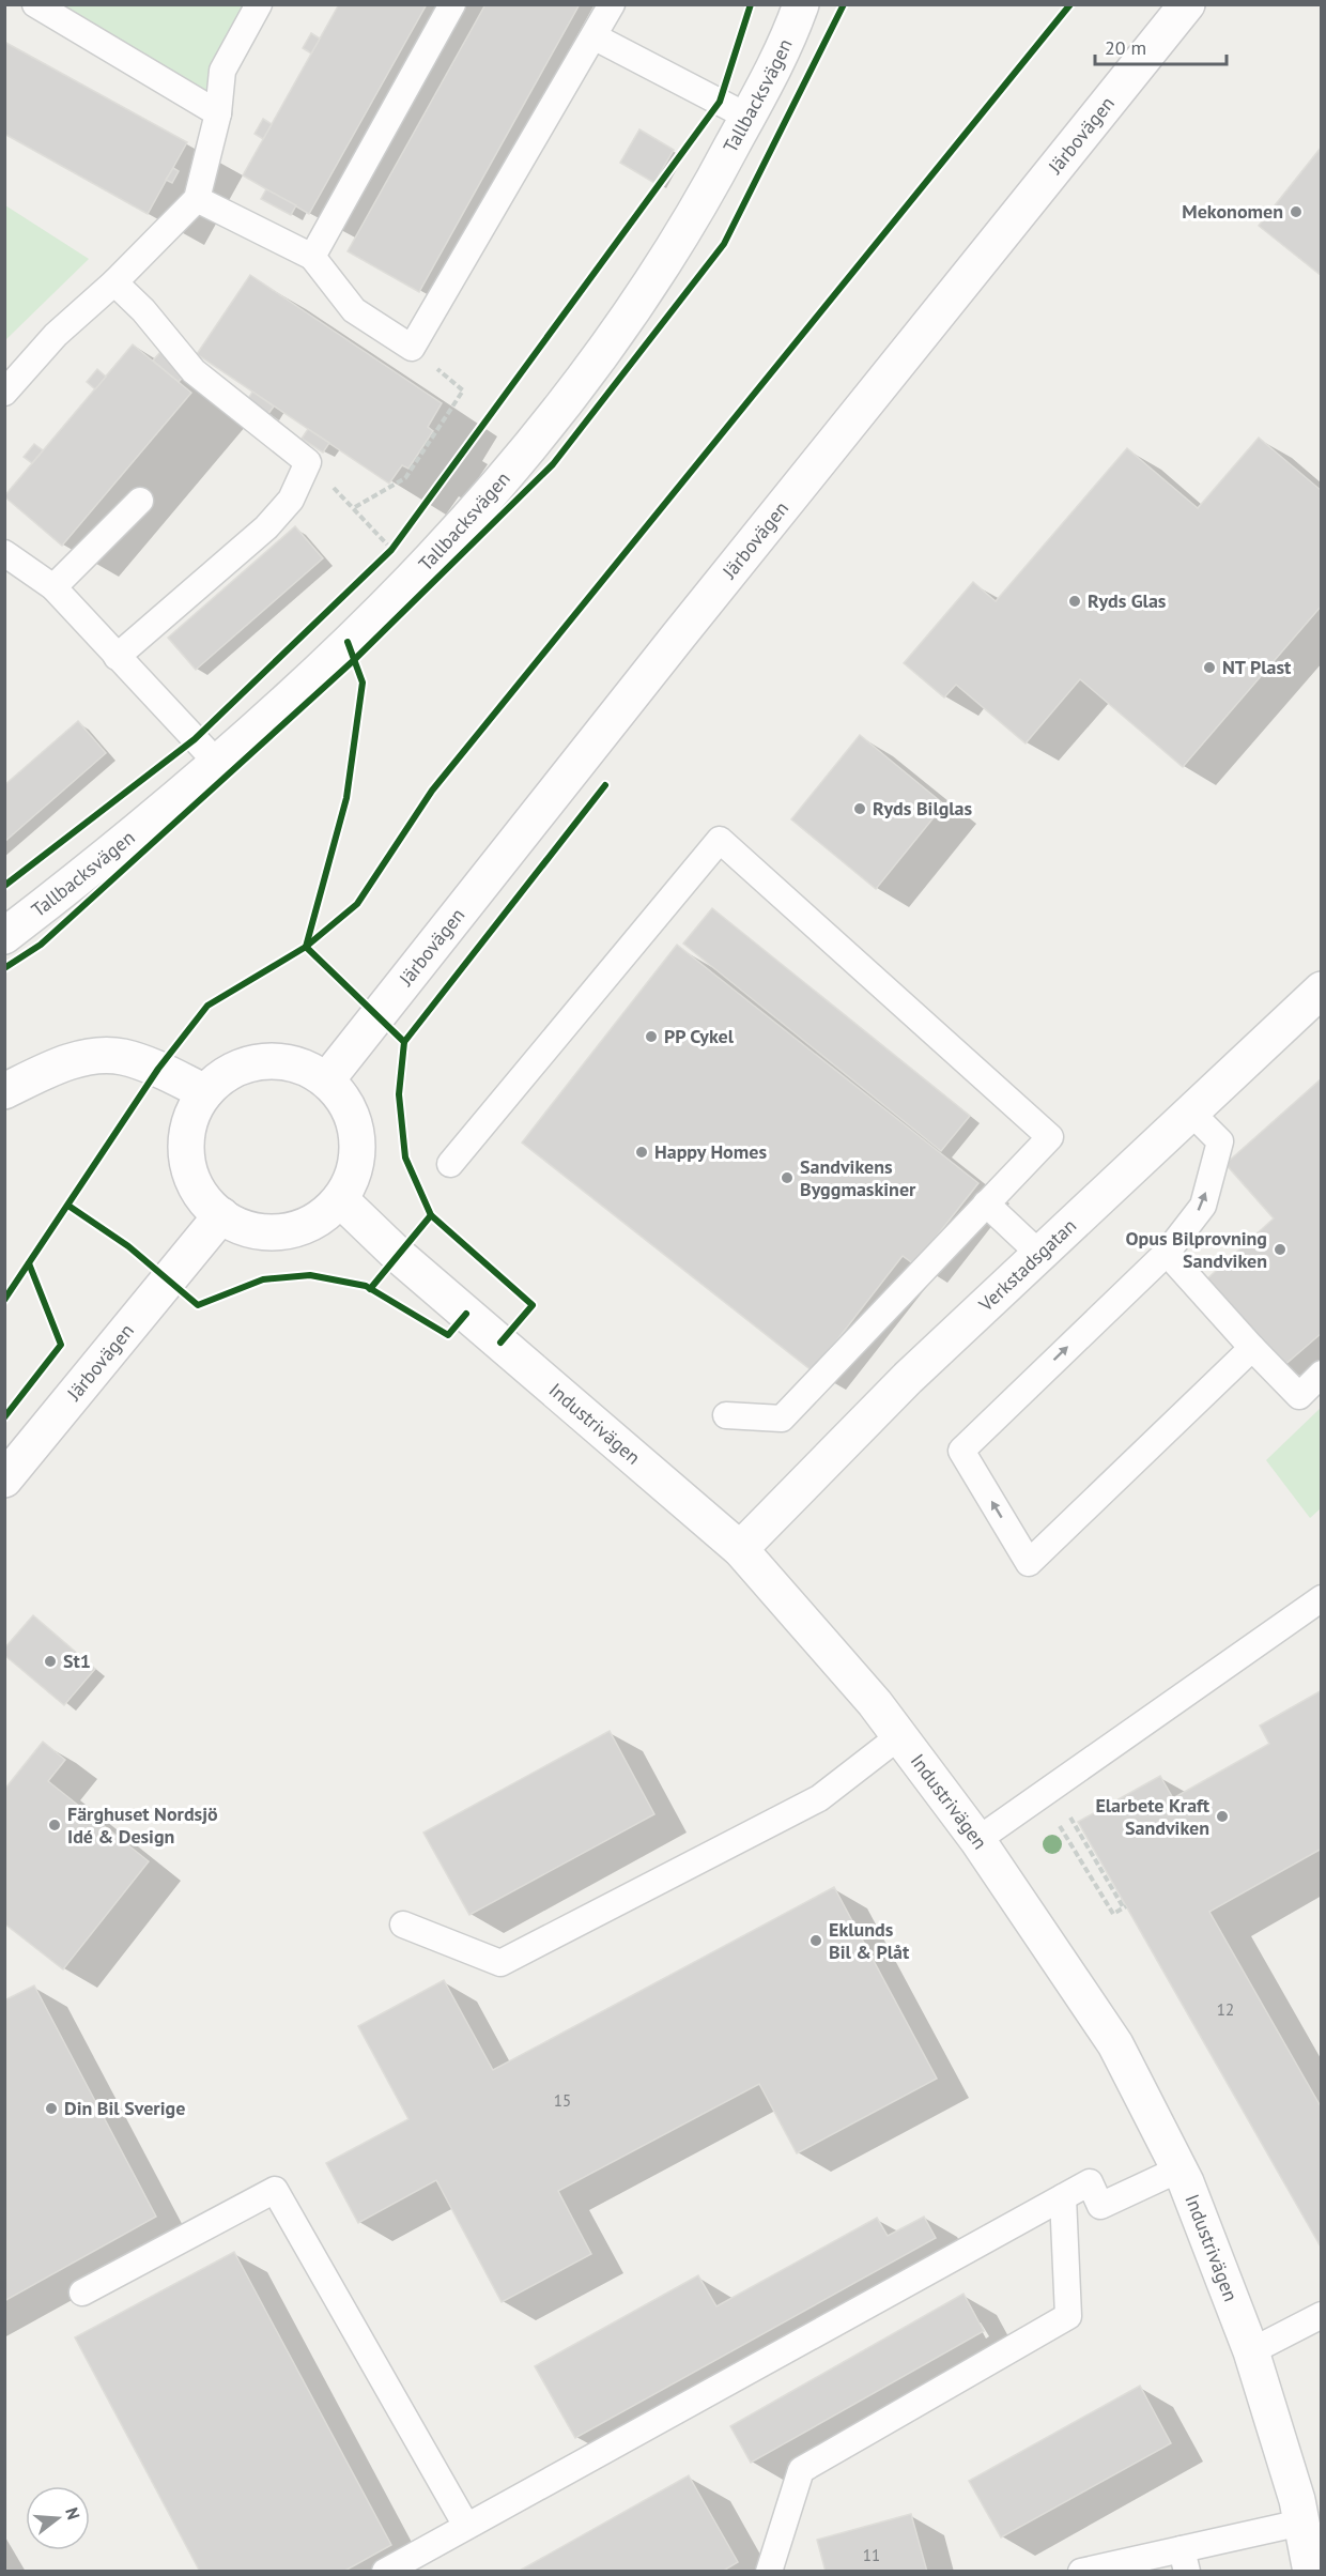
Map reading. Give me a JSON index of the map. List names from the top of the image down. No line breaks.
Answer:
{"streets":{"street":["Tallbacksvägen","Järbovägen","Verkstadsgatan","Industrivägen"]},"crossings":[["Järbovägen","Industrivägen"],["Verkstadsgatan","Industrivägen"]],"places":["Mekonomen","Ryds Glas","NT Plast","Ryds Bilglas","PP Cykel","Happy Homes","Sandvikens Byggmaskiner","Opus Bilprovning Sandviken","St1","Elarbete Kraft Sandviken","Färghuset Nordsjö Idé & Design","Eklunds Bil & Plåt","Din Bil Sverige"],"house_numbers":["12","15","11"],"scale_bar":"20 m","north":"right"}
